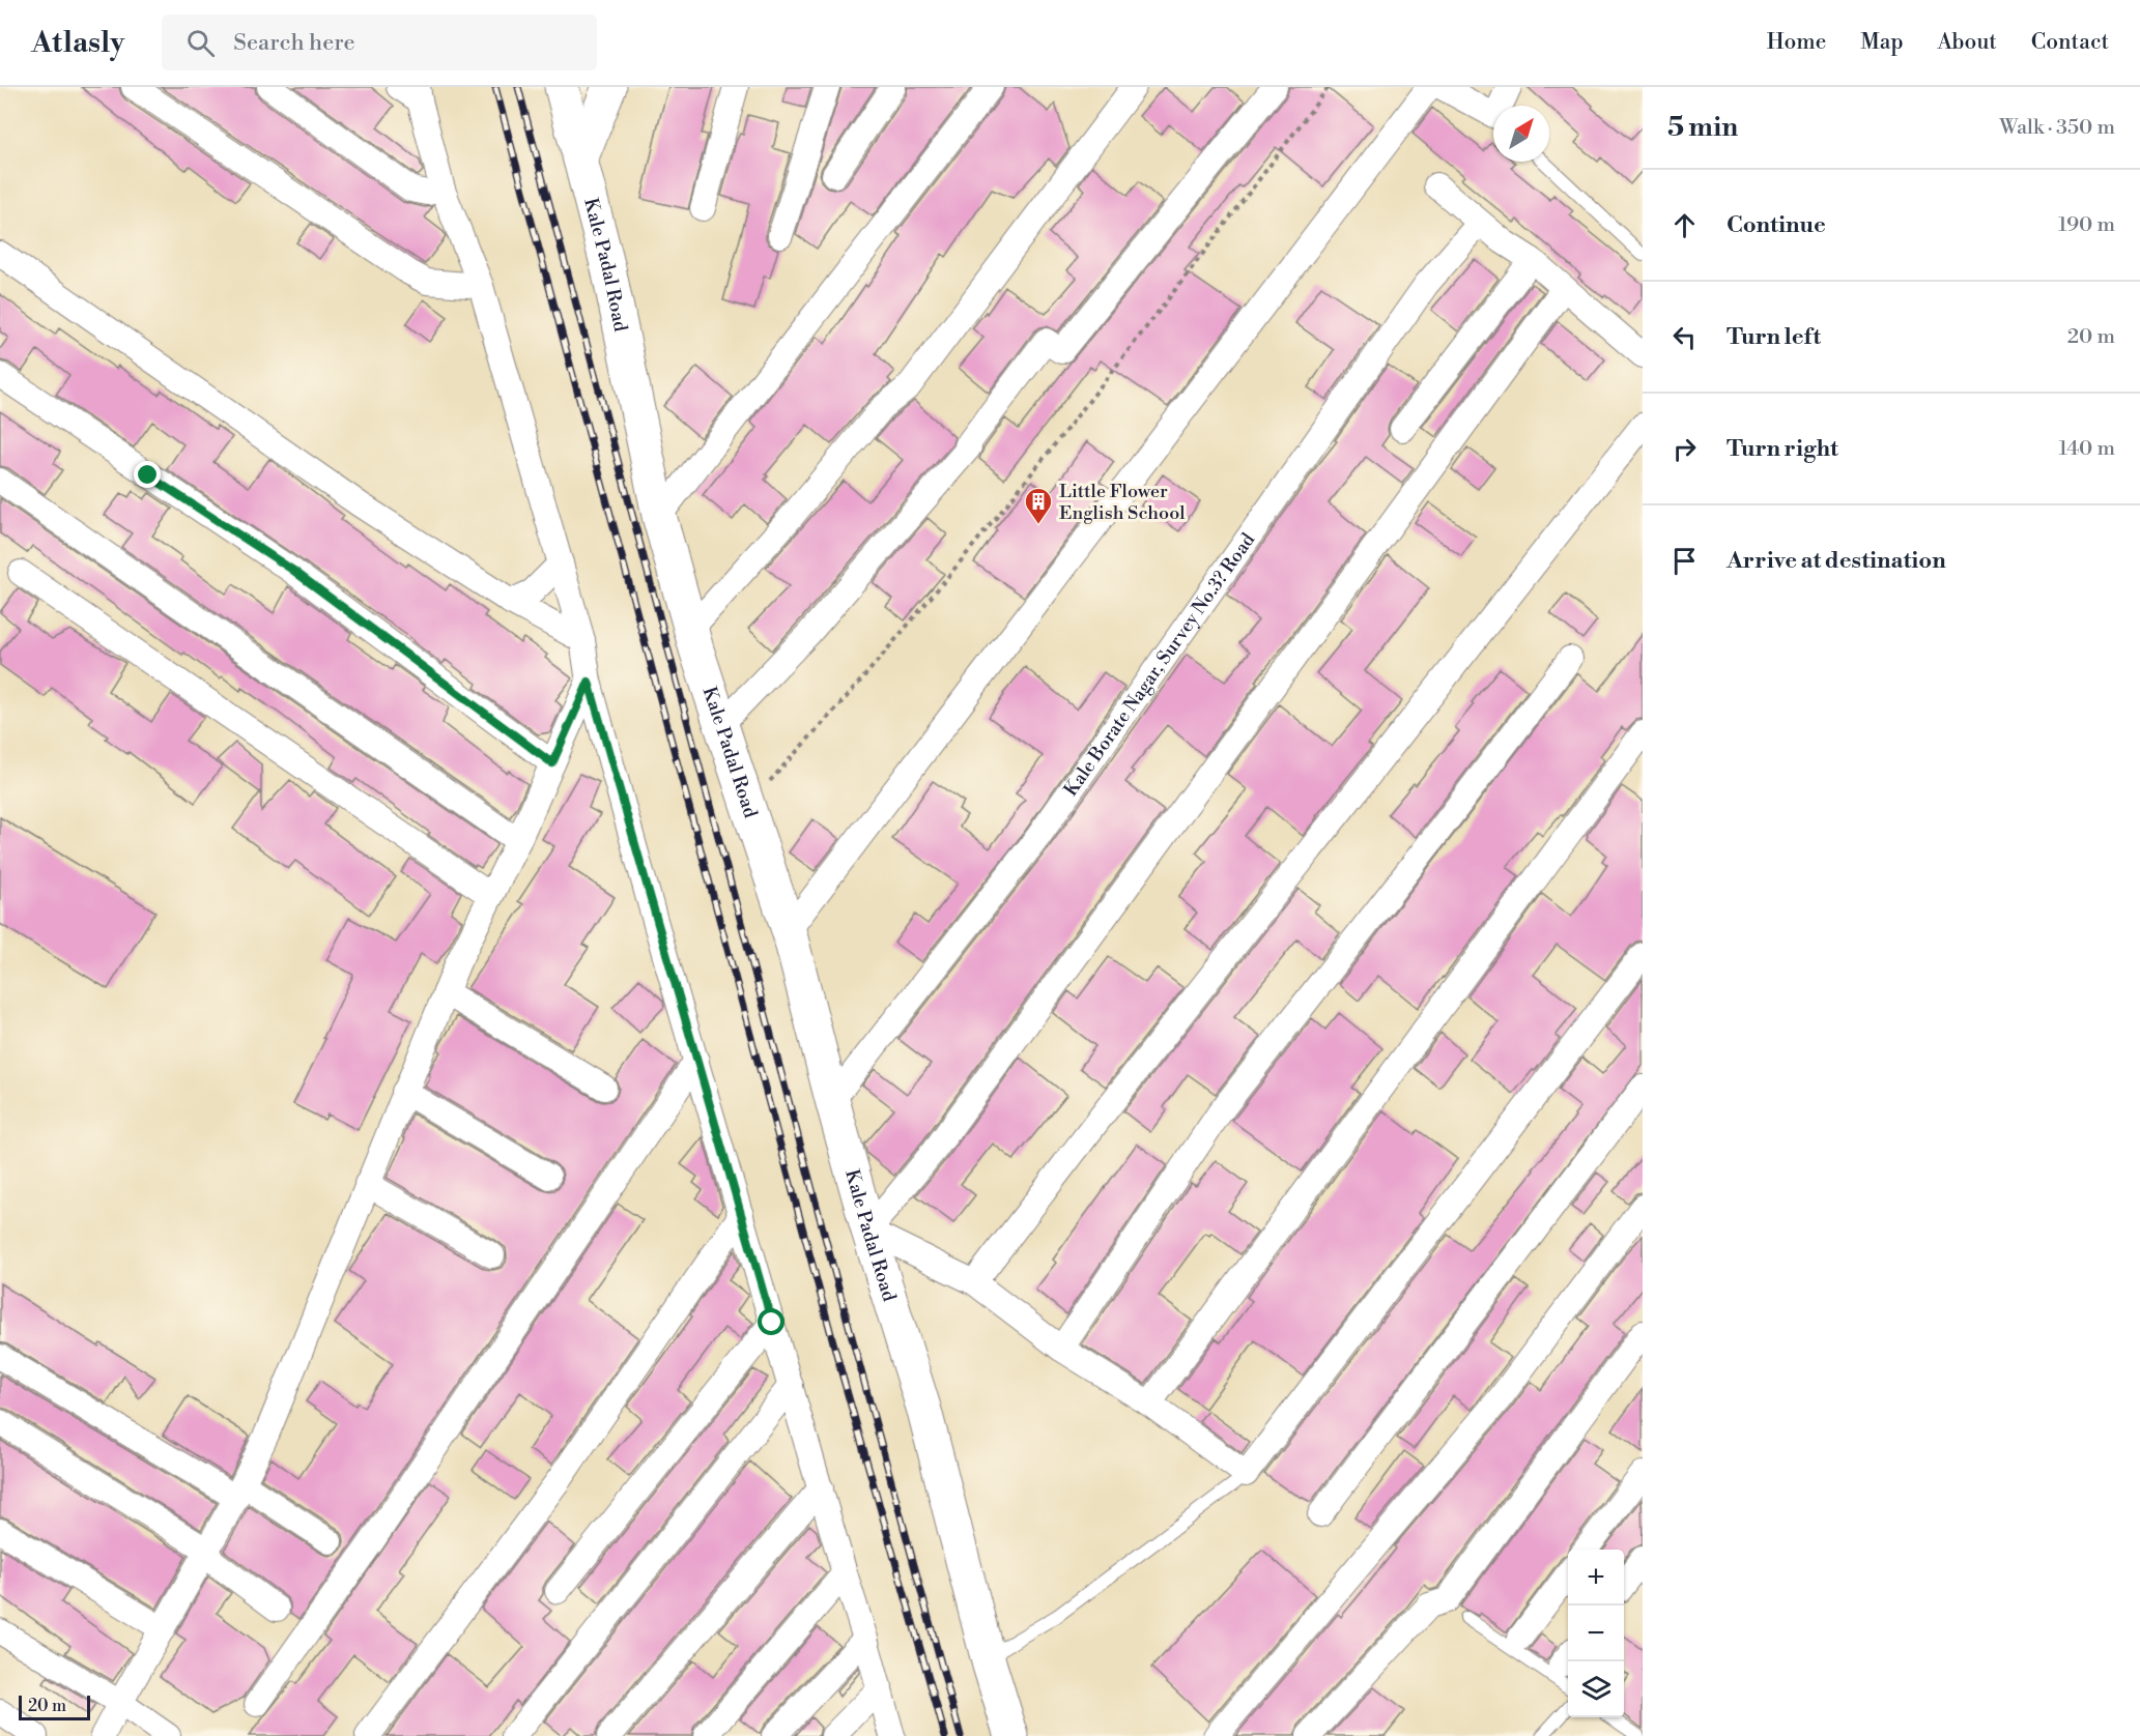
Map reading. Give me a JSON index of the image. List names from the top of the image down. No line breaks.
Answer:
{"streets":{"street":["Kale Padal Road","Kale Borate Nagar, Survey No.3? Road"]},"crossings":[["Kale Padal Road","Kale Borate Nagar, Survey No.3? Road"]],"places":{"building":["Little Flower English School"]},"scale_bar":"20 m","north":"top right","page":{"header":"Atlasly","search":"Search here","nav":["Home","Map","About","Contact"],"heading":["5 min","Walk · 350 m"],"list":[["Continue","190 m"],["Turn left","20 m"],["Turn right","140 m"],"Arrive at destination"],"map_buttons":["+","−"],"scale":"20 m"}}
